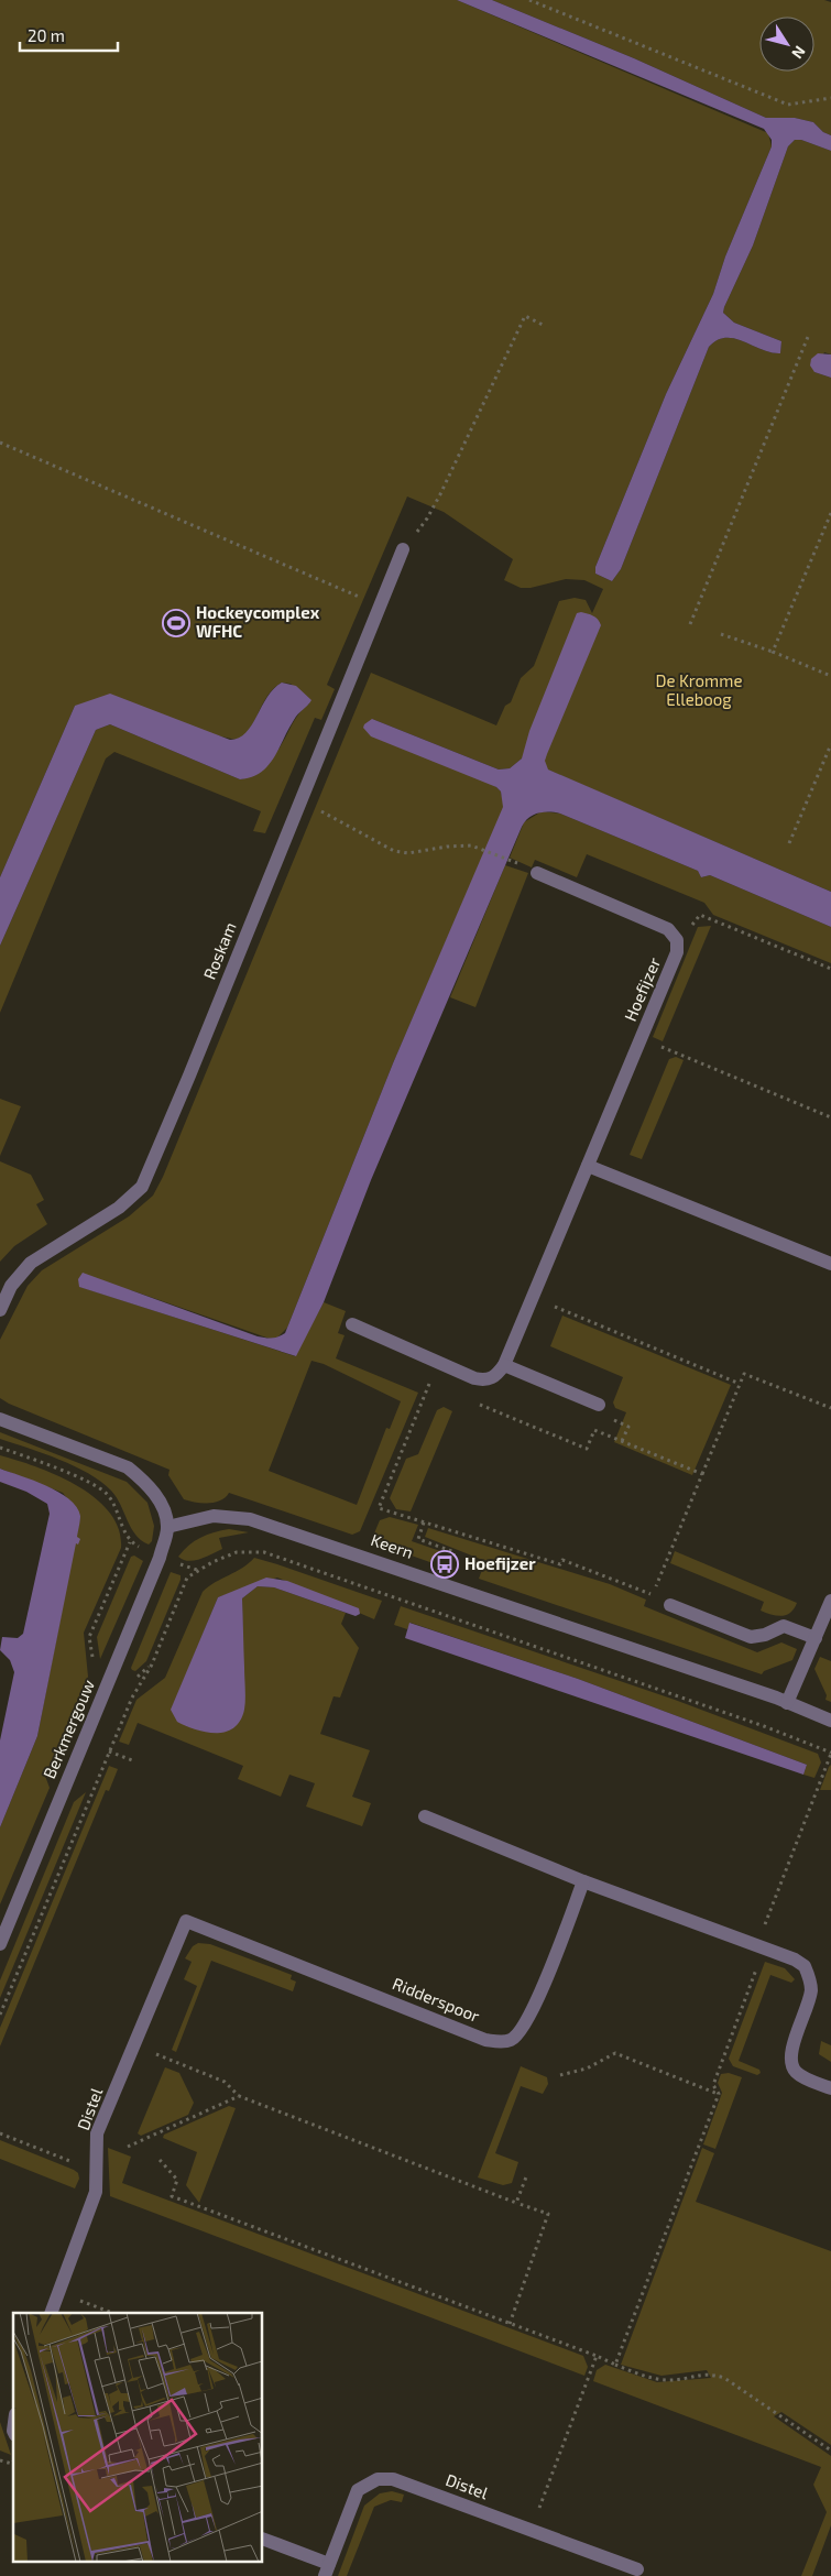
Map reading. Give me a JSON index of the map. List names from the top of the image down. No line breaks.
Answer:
{"streets":{"street":["Roskam","Hoefijzer","Keern","Berkmergouw","Ridderspoor","Distel"]},"crossings":[["Keern","Berkmergouw"],["Ridderspoor","Distel"]],"parks":["De Kromme Elleboog"],"places":{"sports":["Hockeycomplex WFHC"],"bus stop":["Hoefijzer"]},"scale_bar":"20 m","north":"bottom right"}
